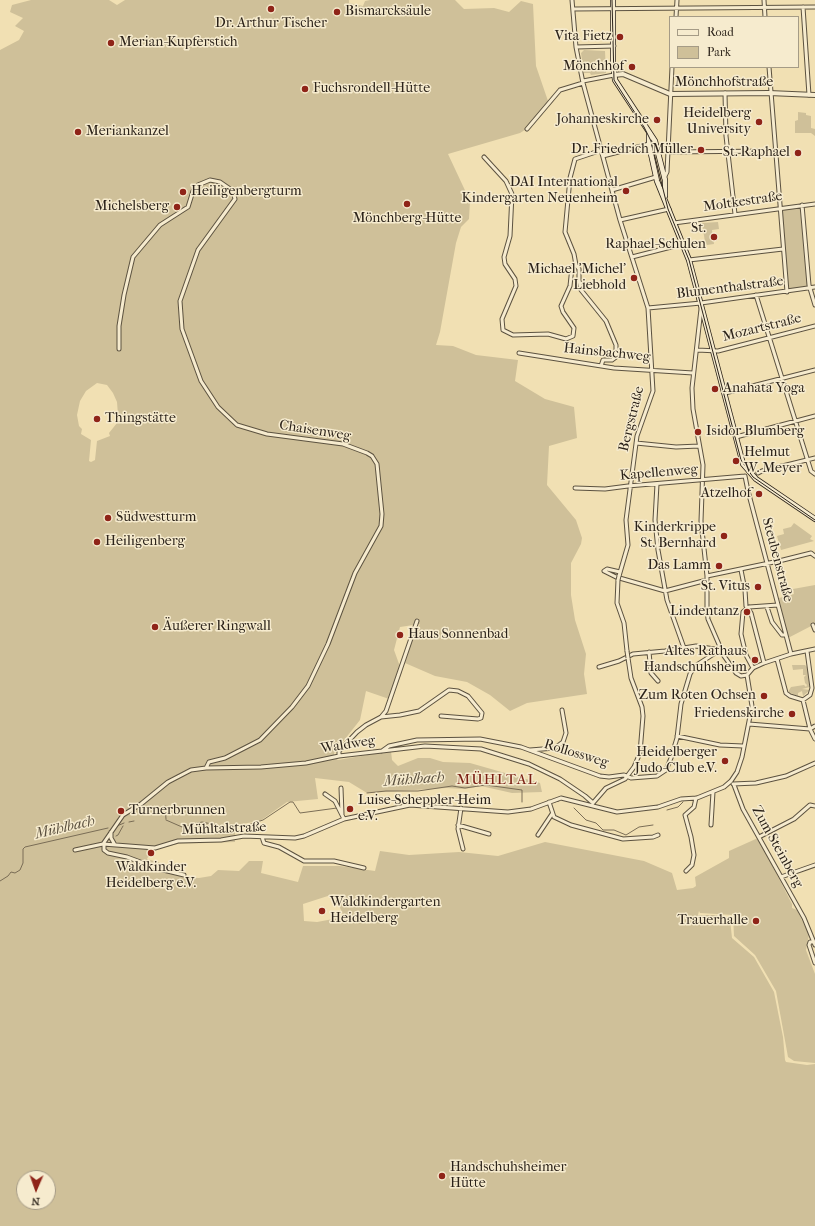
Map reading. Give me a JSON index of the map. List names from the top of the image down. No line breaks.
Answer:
{"streets":{"street":["Mönchhofstraße","Moltkestraße","Blumenthalstraße","Mozartstraße","Hainsbachweg","Bergstraße","Chaisenweg","Kapellenweg","Steubenstraße","Waldweg","Rollossweg","Mühltalstraße","Zum Steinberg"]},"crossings":[["Blumenthalstraße","Bergstraße"],["Hainsbachweg","Bergstraße"],["Bergstraße","Kapellenweg"],["Bergstraße","Waldweg"],["Bergstraße","Rollossweg"],["Bergstraße","Mühltalstraße"],["Chaisenweg","Waldweg"],["Kapellenweg","Steubenstraße"],["Waldweg","Mühltalstraße"]],"districts":["MÜHLTAL"],"water":["Mühlbach"],"places":["Dr. Arthur Tischer","Bismarcksäule","Vita Fietz","Merian-Kupferstich","Mönchhof","Fuchsrondell-Hütte","Johanneskirche","Heidelberg University","Meriankanzel","Dr. Friedrich Müller","St. Raphael","DAI International Kindergarten Neuenheim","Heiligenbergturm","Mönchberg-Hütte","Michelsberg","St. Raphael-Schulen","Michael 'Michel' Liebhold","Anahata Yoga","Thingstätte","Isidor Blumberg","Helmut W. Meyer","Atzelhof","Südwestturm","Kinderkrippe St. Bernhard","Heiligenberg","Das Lamm","St. Vitus","Lindentanz","Äußerer Ringwall","Haus Sonnenbad","Altes Rathaus Handschuhsheim","Zum Roten Ochsen","Friedenskirche","Heidelberger Judo-Club e.V.","Luise-Scheppler-Heim e.V.","Turnerbrunnen","Waldkinder Heidelberg e.V.","Waldkindergarten Heidelberg","Trauerhalle","Handschuhsheimer Hütte"],"legend":["Road","Park"],"north":"bottom"}
